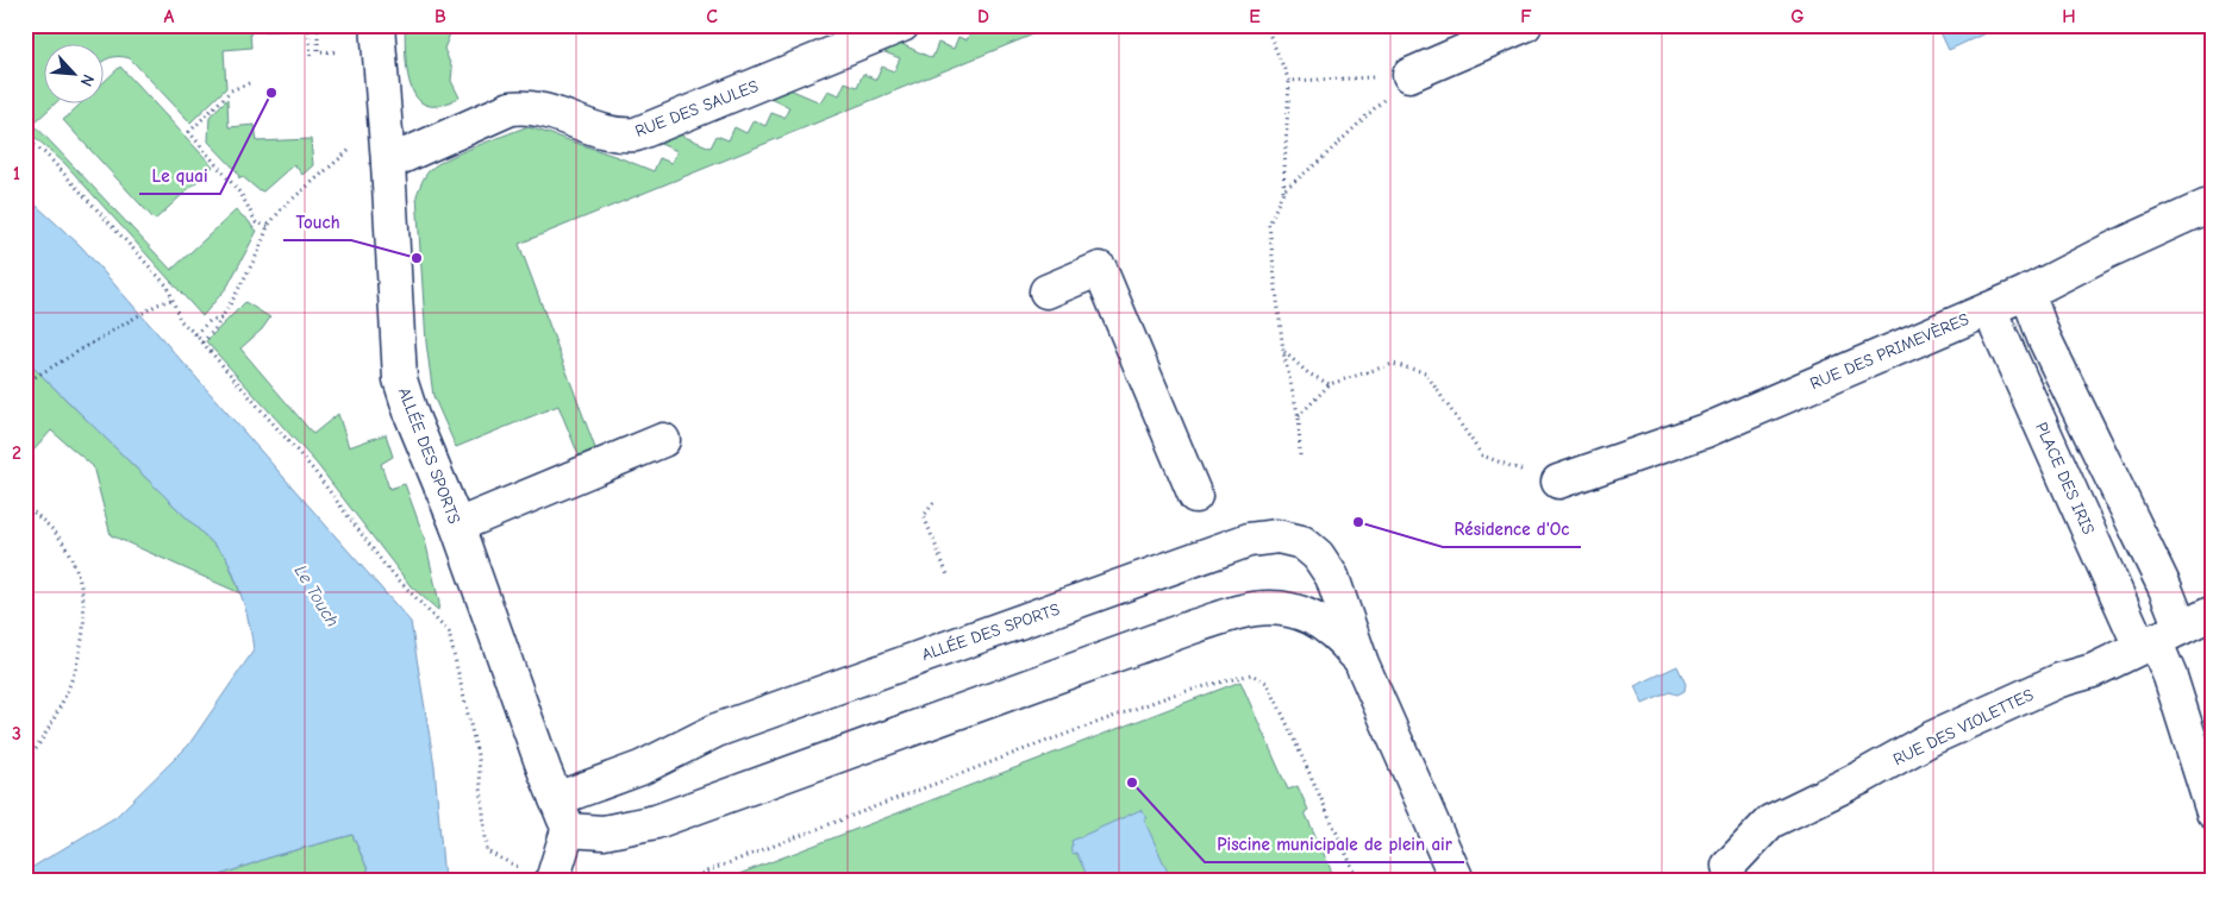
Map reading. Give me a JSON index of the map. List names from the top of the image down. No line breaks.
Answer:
{"streets":{"street":["RUE DES SAULES","RUE DES PRIMEVÈRES","ALLÉE DES SPORTS","PLACE DES IRIS","RUE DES VIOLETTES"]},"crossings":[["RUE DES SAULES","ALLÉE DES SPORTS"],["RUE DES PRIMEVÈRES","PLACE DES IRIS"],["PLACE DES IRIS","RUE DES VIOLETTES"]],"water":["Le Touch"],"places":["Le quai","Touch","Résidence d'Oc","Piscine municipale de plein air"],"north":"bottom right","grid":{"columns":["A","B","C","D","E","F","G","H"],"rows":["1","2","3"]}}
